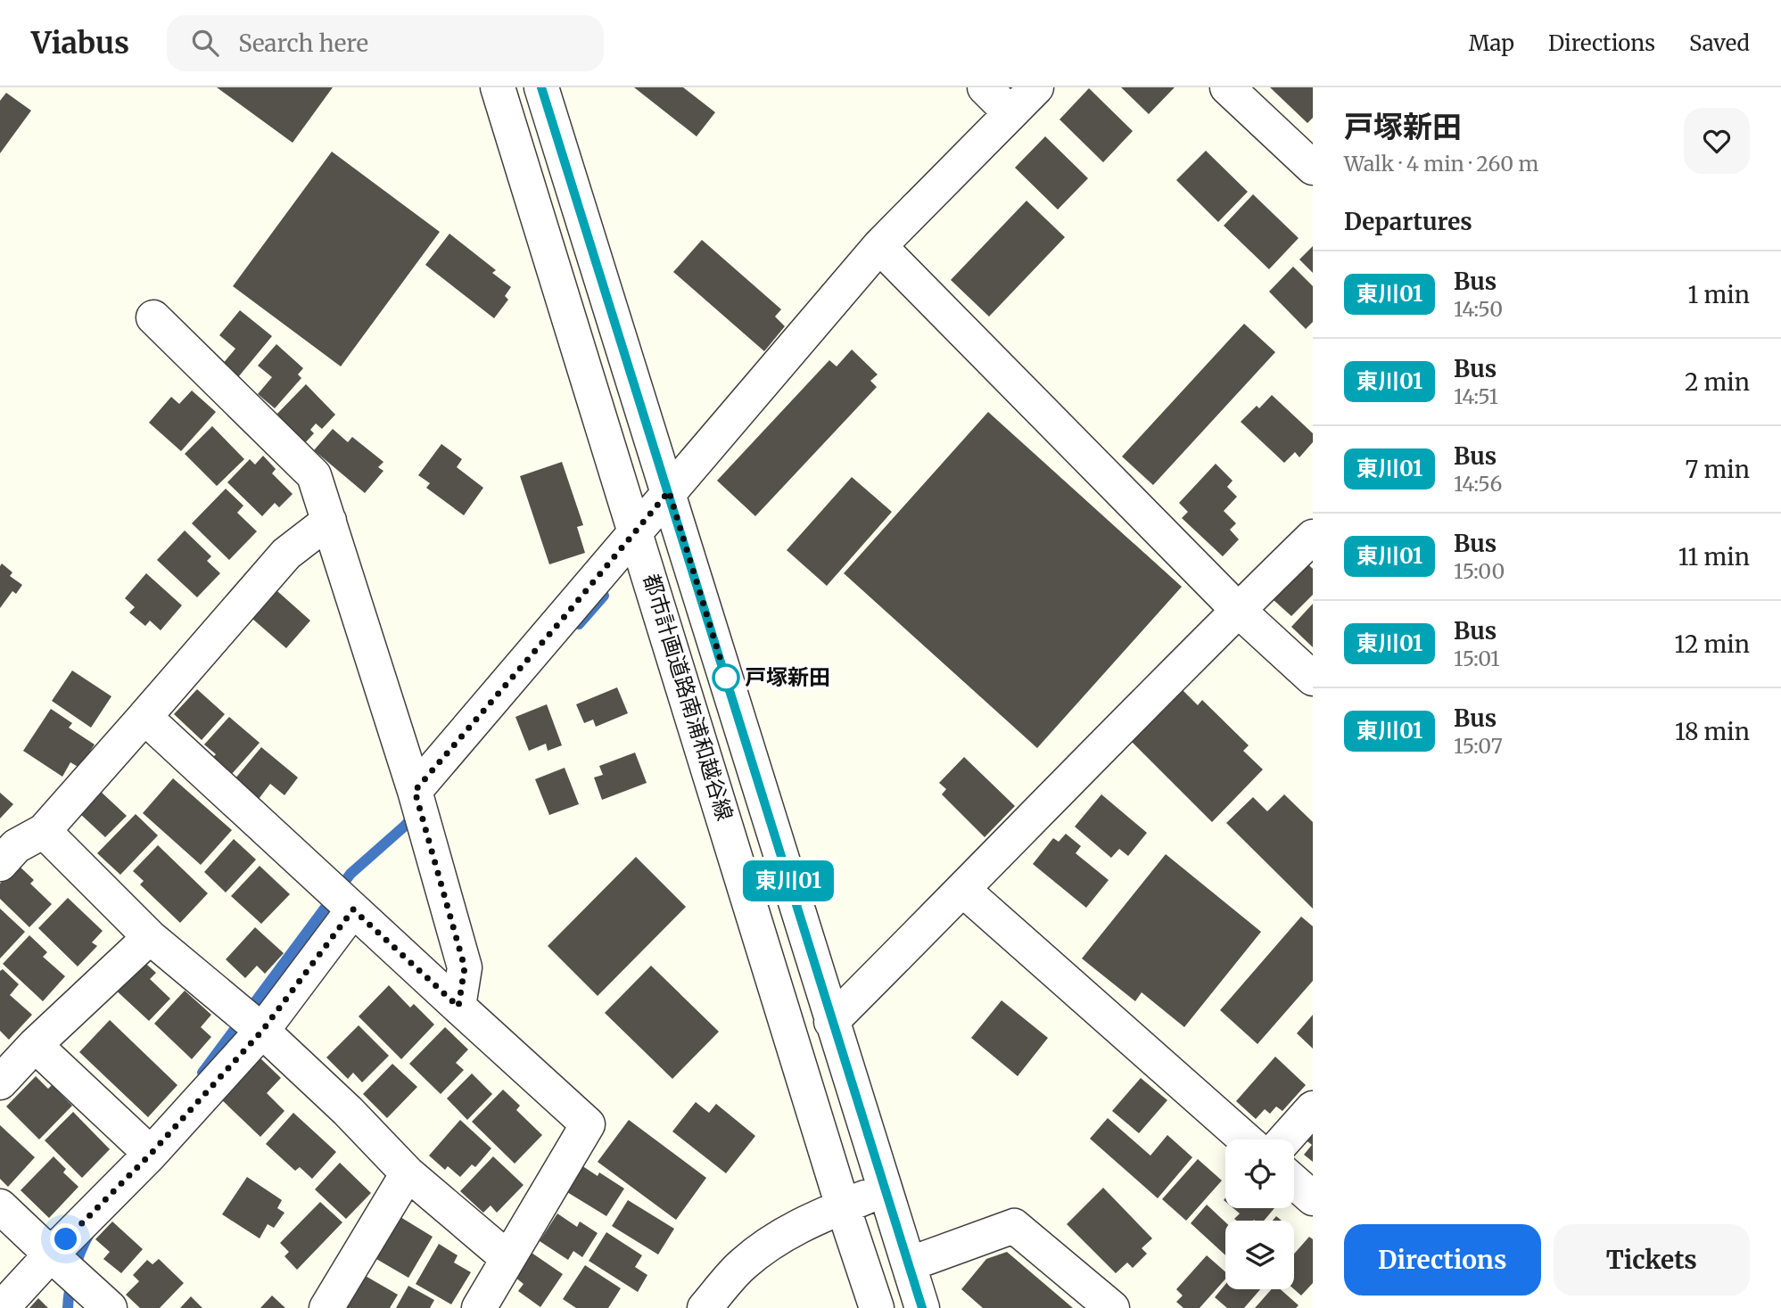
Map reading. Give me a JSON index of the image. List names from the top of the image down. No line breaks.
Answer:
{"streets":{"street":["都市計画道路南浦和越谷線"]},"places":["戸塚新田"],"lines":["bus line 東川01"],"page":{"header":"Viabus","search":"Search here","nav":["Map","Directions","Saved"],"on_map":"東川01","heading":[["戸塚新田","Walk · 4 min · 260 m"],"Departures"],"list":[{"mark":"東川01","name":"Bus","note":"14:50","value":"1 min"},{"mark":"東川01","name":"Bus","note":"14:51","value":"2 min"},{"mark":"東川01","name":"Bus","note":"14:56","value":"7 min"},{"mark":"東川01","name":"Bus","note":"15:00","value":"11 min"},{"mark":"東川01","name":"Bus","note":"15:01","value":"12 min"},{"mark":"東川01","name":"Bus","note":"15:07","value":"18 min"}],"buttons":["Directions","Tickets"]}}
